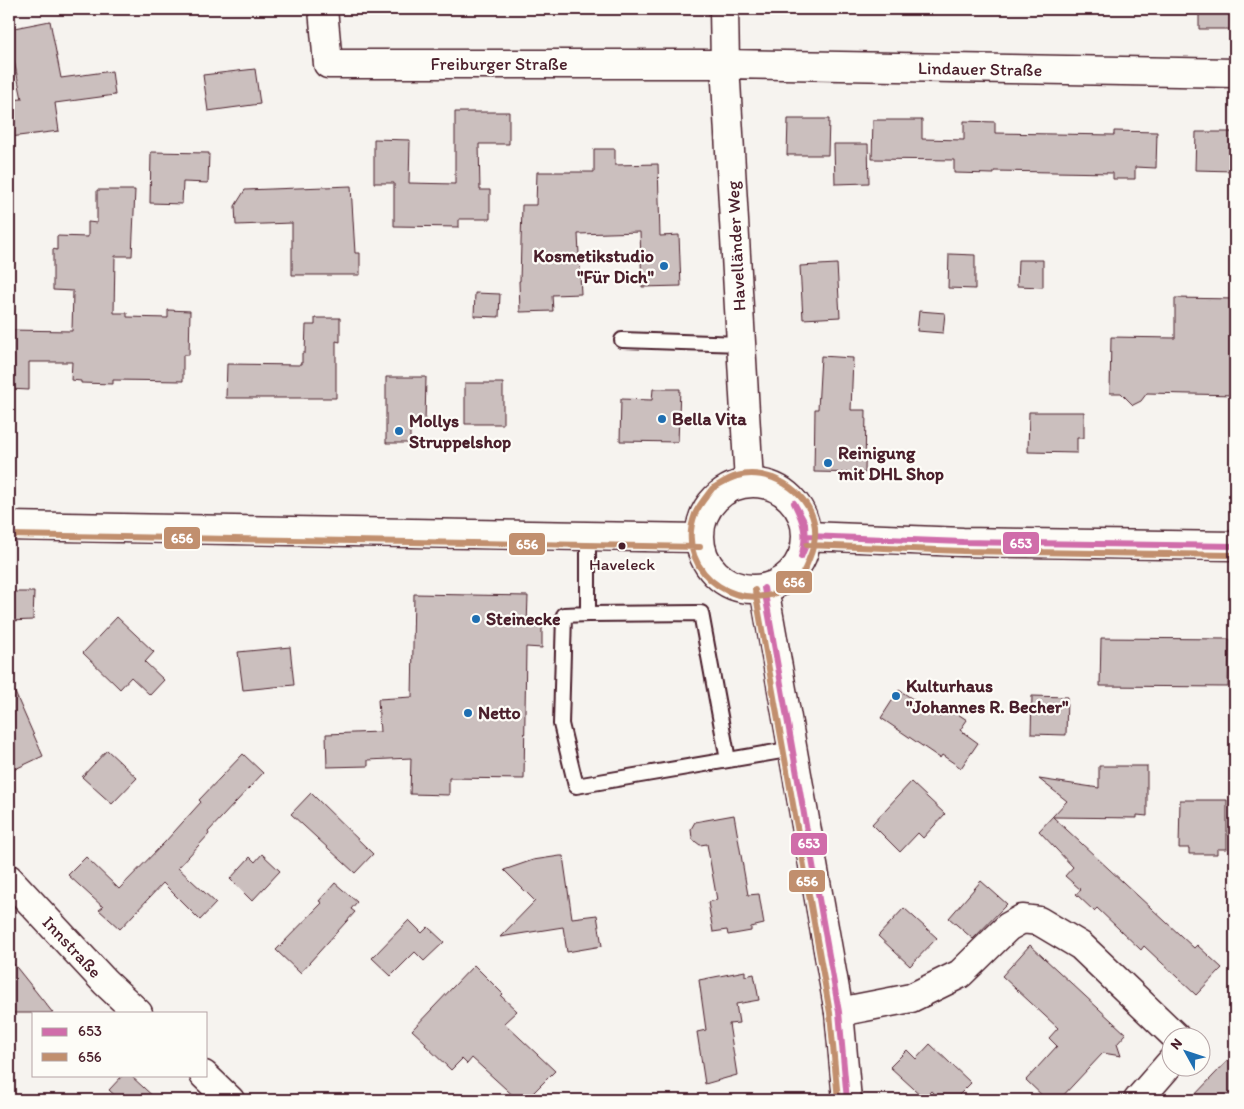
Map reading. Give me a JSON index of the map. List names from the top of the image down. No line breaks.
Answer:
{"streets":{"street":["Freiburger Straße","Lindauer Straße","Havelländer Weg","Innstraße"]},"crossings":[["Freiburger Straße","Lindauer Straße"],["Freiburger Straße","Havelländer Weg"],["Lindauer Straße","Havelländer Weg"]],"places":["Kosmetikstudio \"Für Dich\"","Bella Vita","Mollys Struppelshop","Reinigung mit DHL Shop","Haveleck","Steinecke","Kulturhaus \"Johannes R. Becher\"","Netto"],"lines":["transit line 656","transit line 653"],"legend":["653","656"],"north":"top left"}
